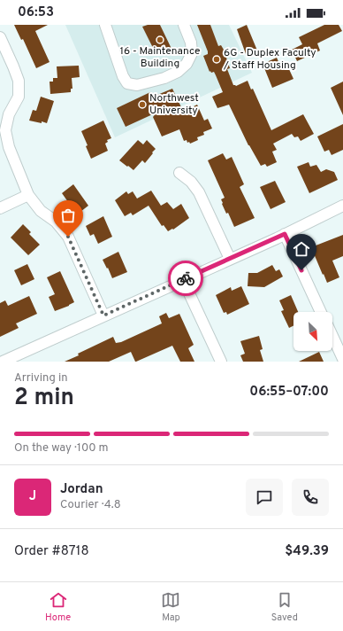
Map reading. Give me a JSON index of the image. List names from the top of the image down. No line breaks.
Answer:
{"places":["16 - Maintenance Building","6G - Duplex Faculty / Staff Housing","Northwest University"],"north":"bottom right","page":{"status":"06:53","heading":["2 min","Arriving in","06:55–07:00"],"panel":["Jordan","Courier · 4.8","Order #8718","$49.39"],"bar":"On the way · 100 m","round":"J","tabs":["Home","Map","Saved"]}}
